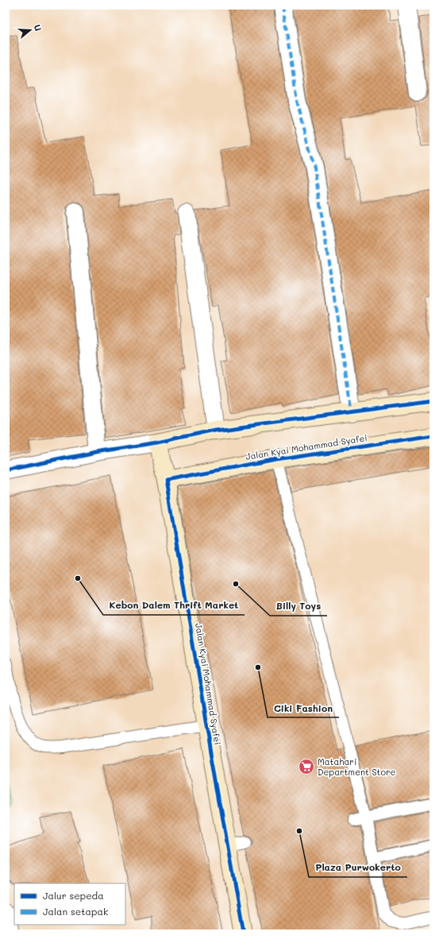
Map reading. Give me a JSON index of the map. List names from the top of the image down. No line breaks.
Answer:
{"streets":{"street":["Jalan Kyai Mohammad Syafei"]},"places":{"other":["Kebon Dalem Thrift Market","Billy Toys","Ciki Fashion","Plaza Purwokerto"],"supermarket":["Matahari Department Store"]},"legend":["Jalur sepeda","Jalan setapak"],"north":"right"}
